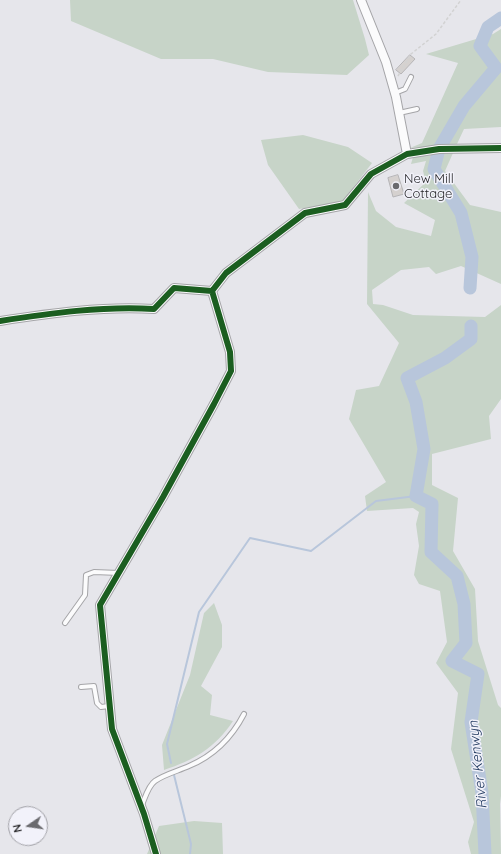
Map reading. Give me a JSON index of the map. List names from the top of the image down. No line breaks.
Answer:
{"water":["River Kenwyn"],"places":["New Mill Cottage"],"north":"left"}
